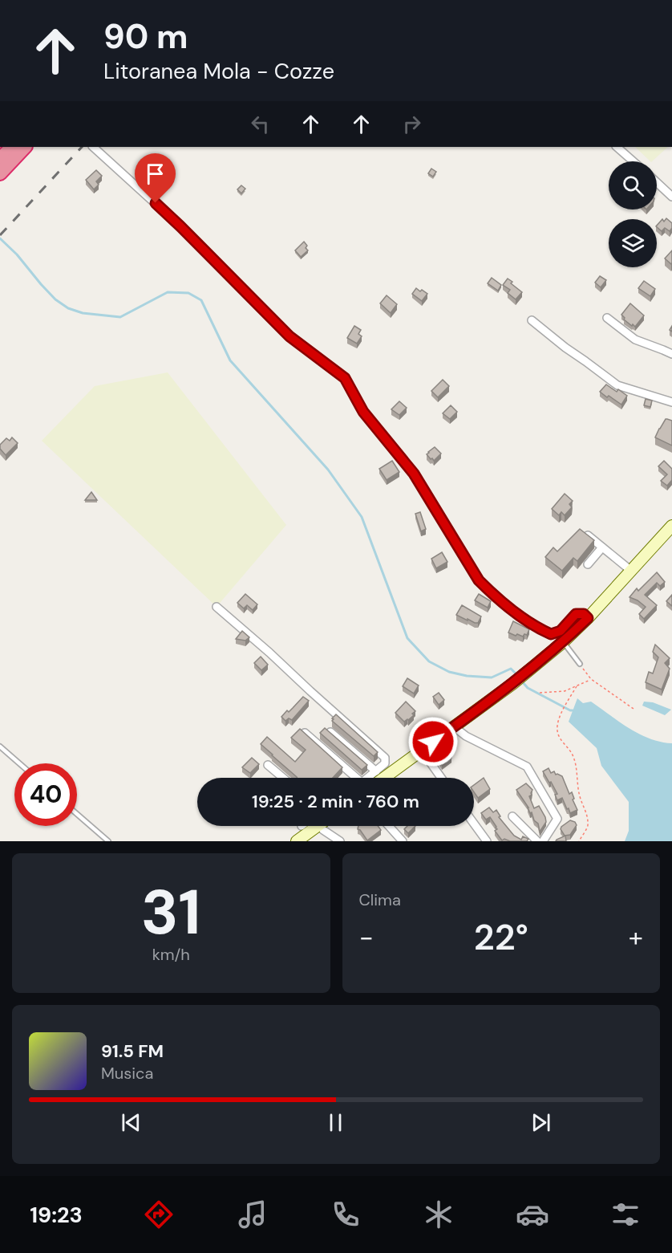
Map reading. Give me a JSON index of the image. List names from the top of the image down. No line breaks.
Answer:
{"page":{"turn":["90 m","Litoranea Mola - Cozze"],"limit":"40","trip":"19:25 · 2 min · 760 m","tile":[["31","km/h"],"Clima"],"heat":["−","22°","+"],"song":["91.5 FM","Musica"],"tabs":"19:23"}}
